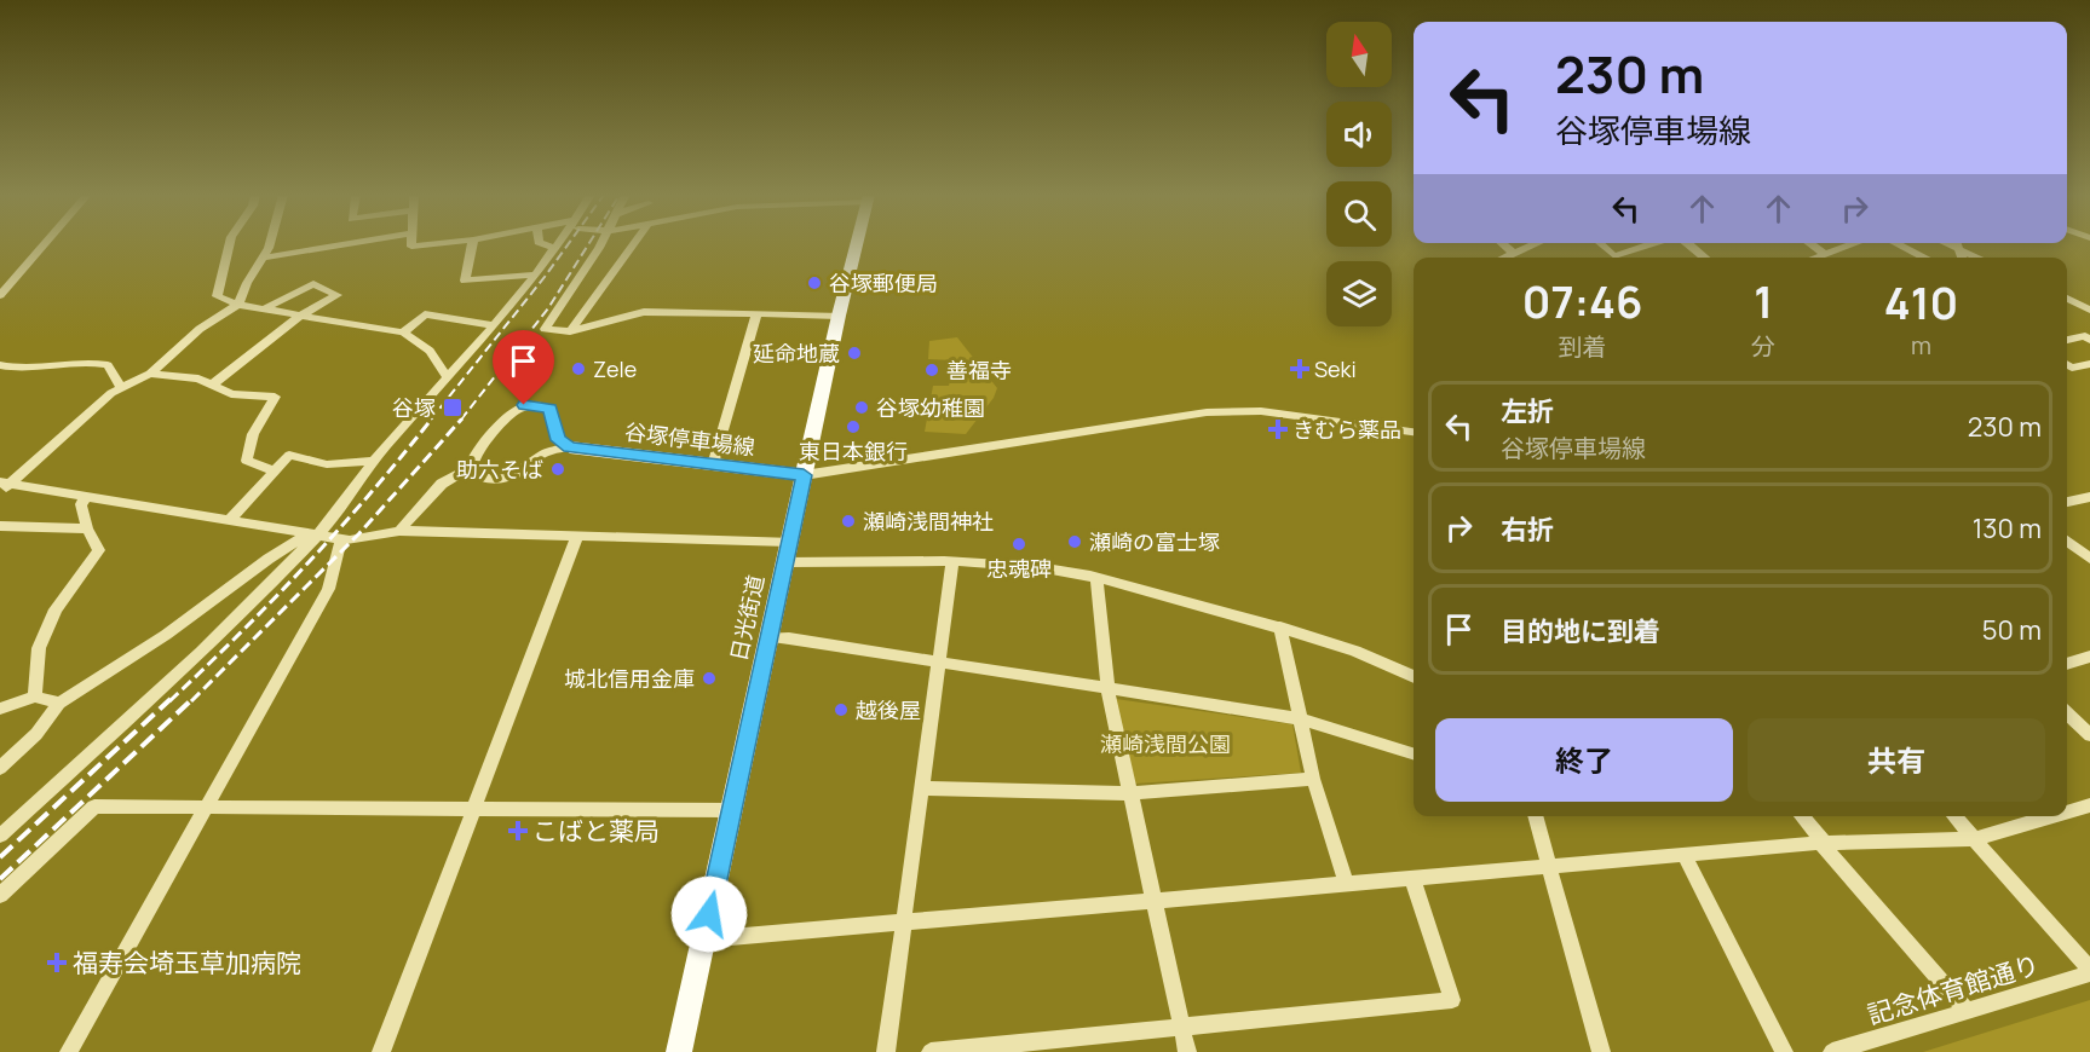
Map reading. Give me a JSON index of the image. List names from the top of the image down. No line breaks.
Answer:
{"streets":{"main road":["谷塚停車場線","日光街道"],"street":["記念体育館通り"]},"crossings":[["谷塚停車場線","日光街道"]],"parks":["瀬崎浅間公園"],"places":{"other":["谷塚郵便局","延命地蔵","Zele","善福寺","谷塚幼稚園","東日本銀行","助六そば","瀬崎浅間神社","瀬崎の富士塚","忠魂碑","城北信用金庫","越後屋"],"health":["Seki","きむら薬品","こばと薬局","福寿会埼玉草加病院"],"transit":["谷塚"]},"north":"top","page":{"turn":["230 m","谷塚停車場線"],"eta":["07:46","到着","1","分","410","m"],"list":[{"name":"左折","note":"谷塚停車場線","value":"230 m"},{"name":"右折","value":"130 m"},{"name":"目的地に到着","value":"50 m"}],"buttons":["終了","共有"]}}
